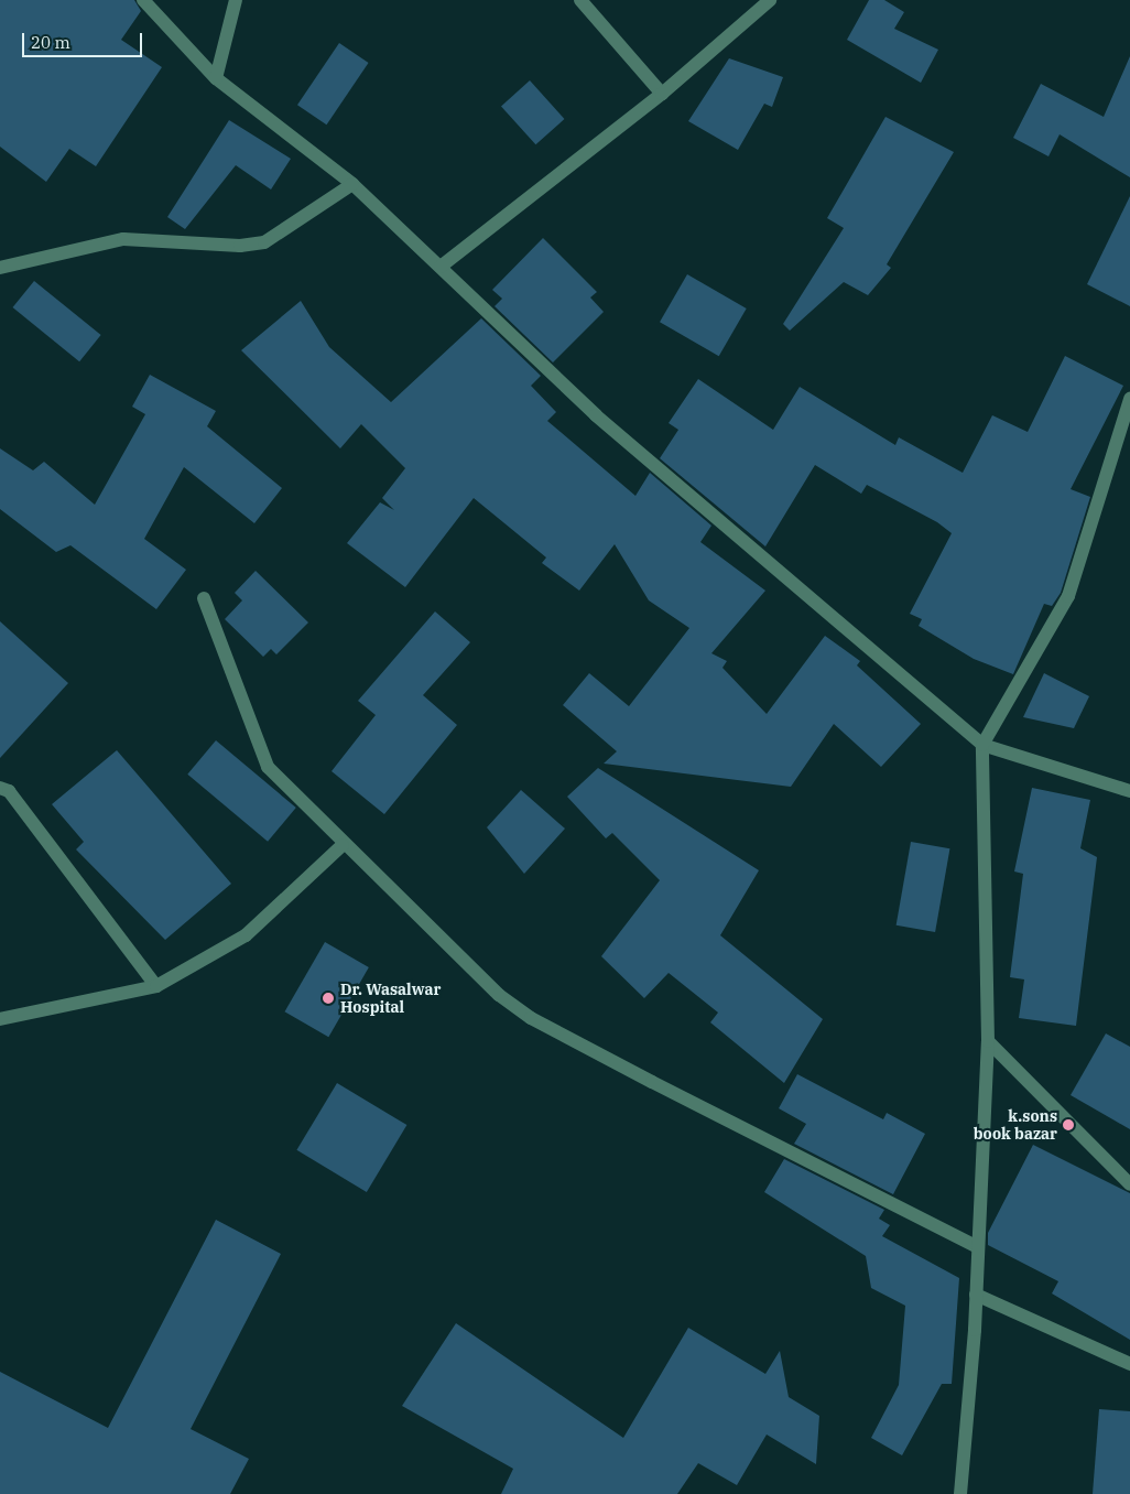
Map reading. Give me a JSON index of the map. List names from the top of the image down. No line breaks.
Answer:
{"places":["Dr. Wasalwar Hospital","k.sons book bazar"],"scale_bar":"20 m"}
